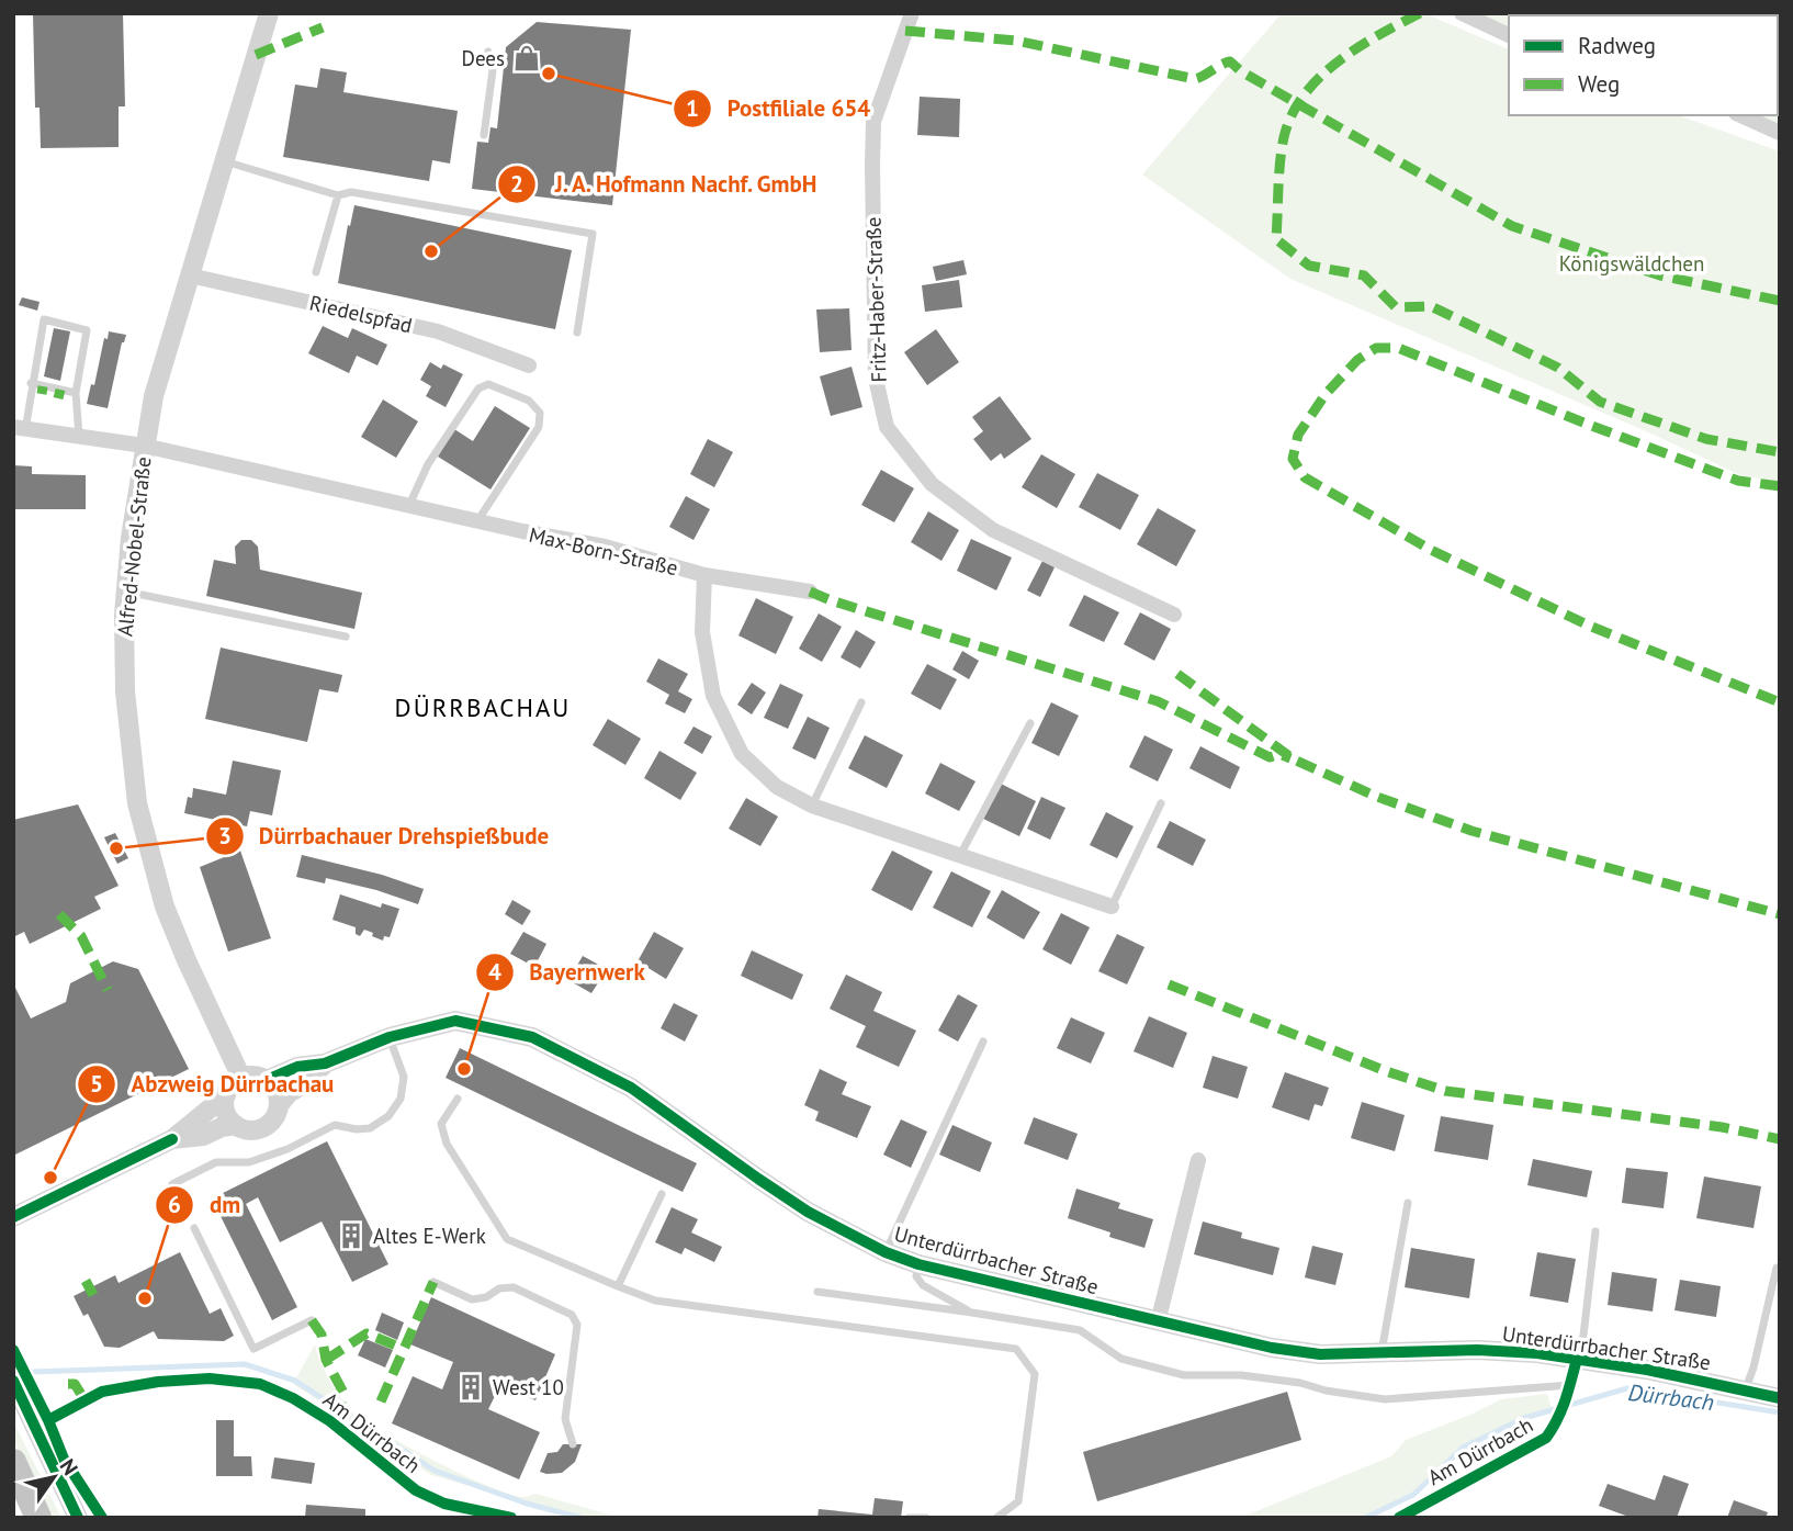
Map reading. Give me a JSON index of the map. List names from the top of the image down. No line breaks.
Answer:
{"streets":{"street":["Fritz-Haber-Straße","Riedelspfad","Alfred-Nobel-Straße","Max-Born-Straße","Unterdürrbacher Straße","Am Dürrbach"]},"crossings":[["Riedelspfad","Alfred-Nobel-Straße"],["Alfred-Nobel-Straße","Max-Born-Straße"],["Alfred-Nobel-Straße","Unterdürrbacher Straße"],["Unterdürrbacher Straße","Am Dürrbach"]],"districts":["DÜRRBACHAU"],"water":["Dürrbach"],"parks":["Königswäldchen"],"places":{"shop":["Dees"],"other":["Postfiliale 654","J. A. Hofmann Nachf. GmbH","Dürrbachauer Drehspießbude","Bayernwerk","Abzweig Dürrbachau","dm"],"building":["Altes E-Werk","West 10"]},"legend":["Radweg","Weg"],"north":"top right"}
